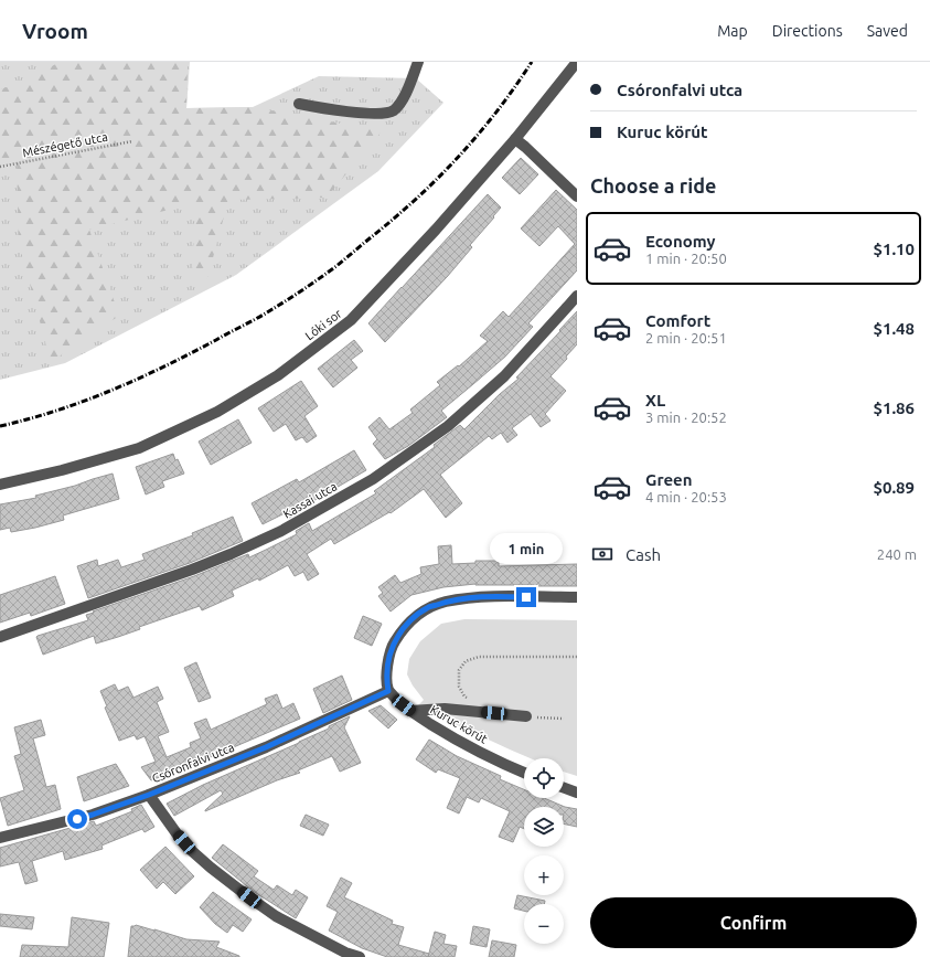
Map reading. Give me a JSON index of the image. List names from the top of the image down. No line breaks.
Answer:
{"streets":{"street":["Lóki sor","Kassai utca","Kuruc körút","Csóronfalvi utca"],"path":["Mészégető utca"]},"crossings":[["Kuruc körút","Csóronfalvi utca"]],"page":{"header":"Vroom","nav":["Map","Directions","Saved"],"banner":["Csóronfalvi utca","Kuruc körút"],"heading":"Choose a ride","list":[{"name":"Economy","note":"1 min · 20:50","value":"$1.10"},{"name":"Comfort","note":"2 min · 20:51","value":"$1.48"},{"name":"XL","note":"3 min · 20:52","value":"$1.86"},{"name":"Green","note":"4 min · 20:53","value":"$0.89"}],"pay":["Cash","240 m"],"bubble":"1 min","map_buttons":["+","−"],"buttons":"Confirm"}}
